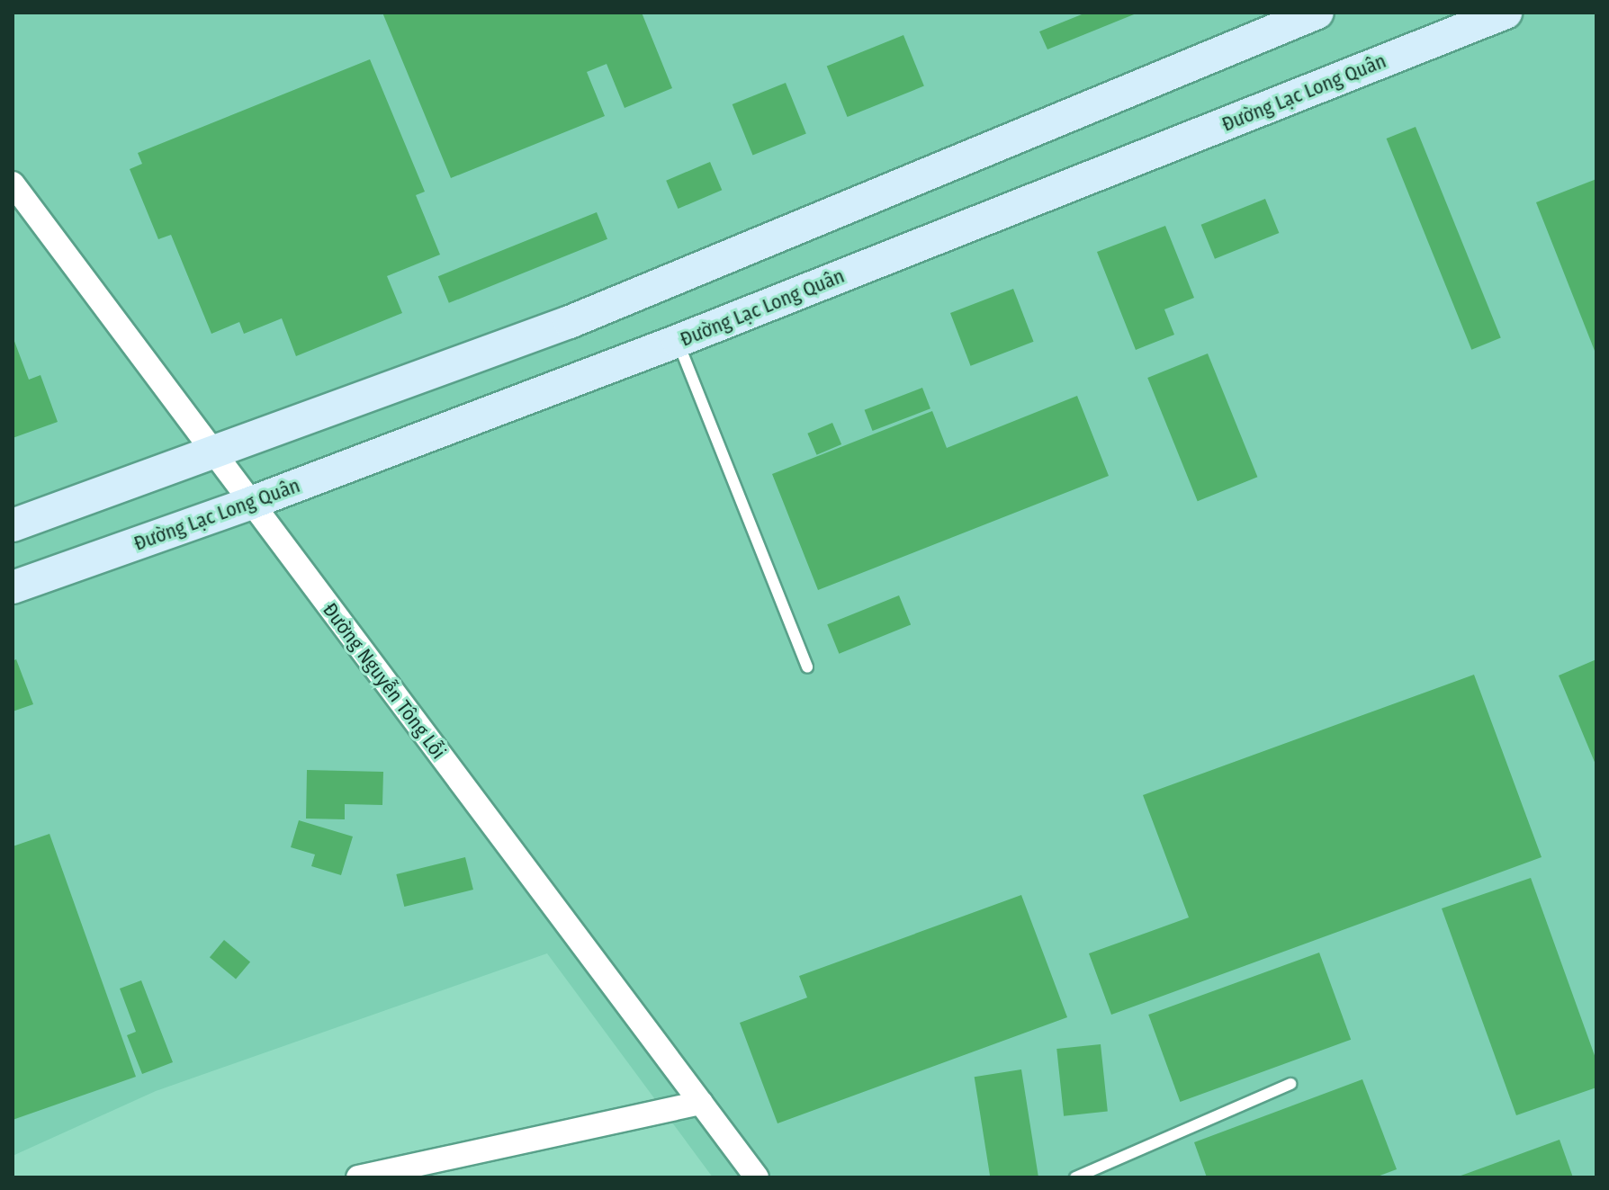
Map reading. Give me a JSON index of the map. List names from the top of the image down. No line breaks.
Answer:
{"streets":{"main road":["Đường Lạc Long Quân"],"street":["Đường Nguyễn Tông Lỗi"]},"crossings":[["Đường Lạc Long Quân","Đường Nguyễn Tông Lỗi"]]}
